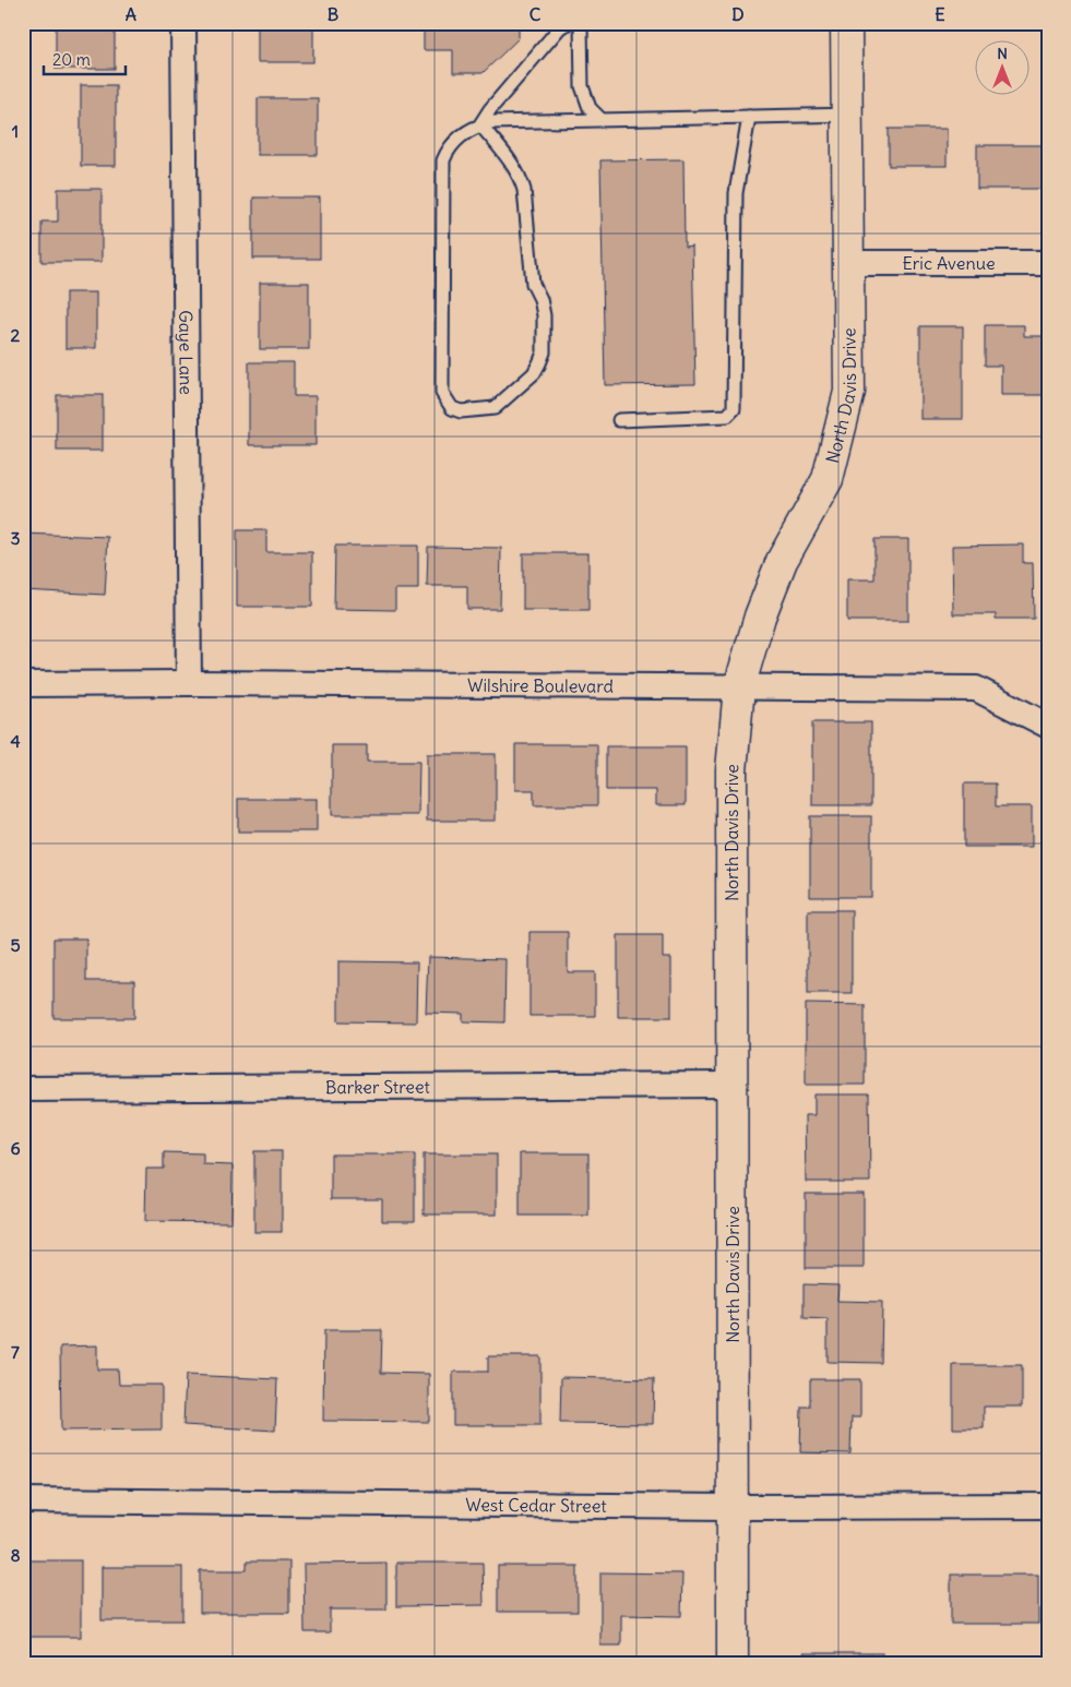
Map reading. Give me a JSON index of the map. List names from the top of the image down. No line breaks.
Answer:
{"streets":{"street":["Eric Avenue","Gaye Lane","North Davis Drive","Wilshire Boulevard","Barker Street","West Cedar Street"]},"crossings":[["Eric Avenue","North Davis Drive"],["Gaye Lane","Wilshire Boulevard"],["North Davis Drive","Wilshire Boulevard"],["North Davis Drive","Barker Street"],["North Davis Drive","West Cedar Street"]],"scale_bar":"20 m","north":"top","grid":{"columns":["A","B","C","D","E"],"rows":["1","2","3","4","5","6","7","8"]}}
